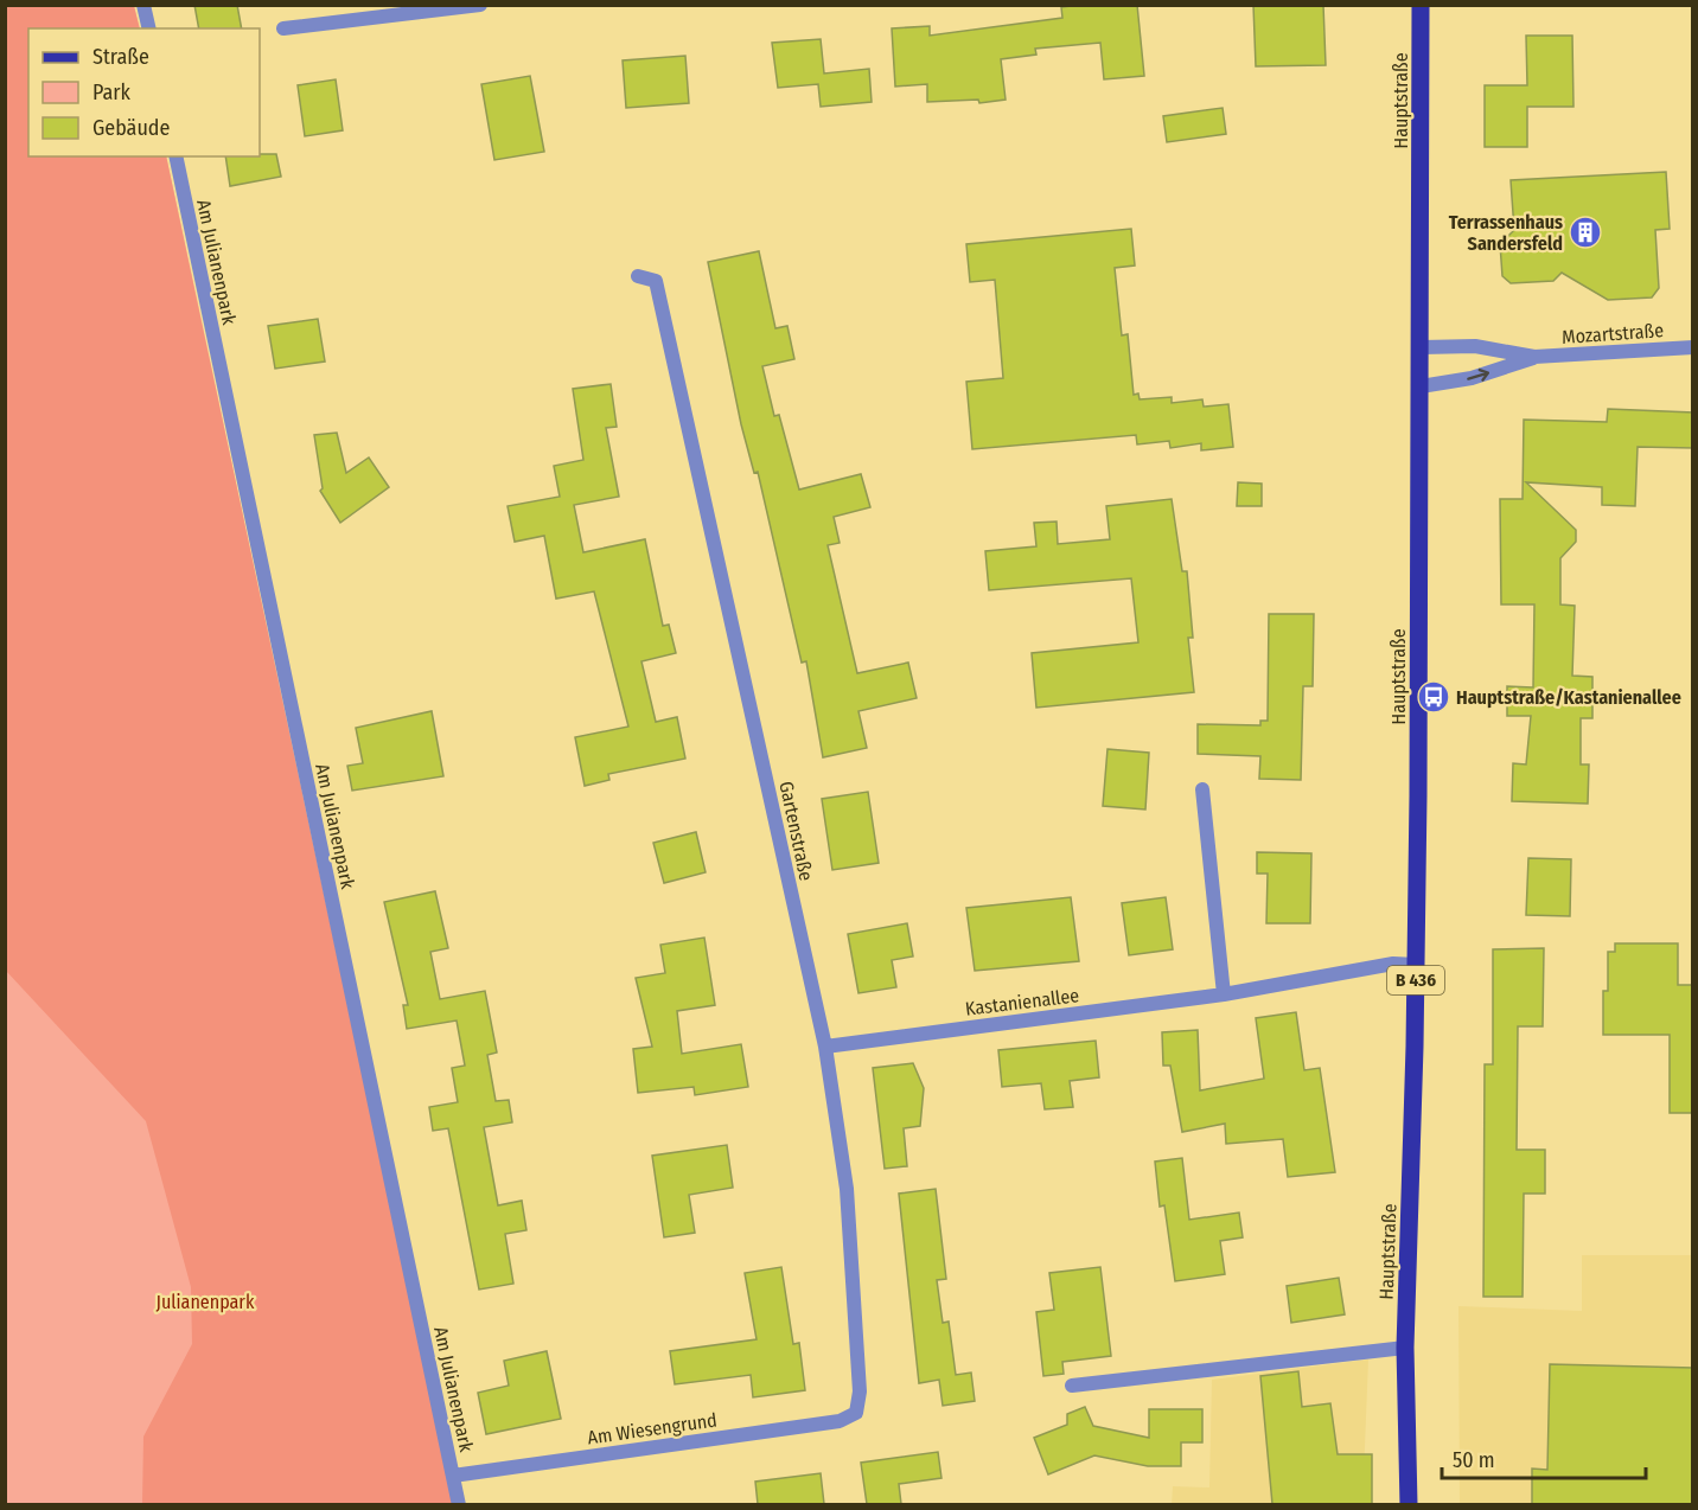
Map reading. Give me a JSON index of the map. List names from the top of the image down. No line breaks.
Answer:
{"streets":{"main road":["Hauptstraße","B 436"],"street":["Am Julianenpark","Mozartstraße","Gartenstraße","Kastanienallee","Am Wiesengrund"]},"crossings":[["Hauptstraße","Mozartstraße"],["Hauptstraße","Kastanienallee"],["Am Julianenpark","Am Wiesengrund"],["Gartenstraße","Kastanienallee"],["Gartenstraße","Am Wiesengrund"]],"parks":["Julianenpark"],"places":{"building":["Terrassenhaus Sandersfeld"],"bus stop":["Hauptstraße/Kastanienallee"]},"legend":["Straße","Park","Gebäude"],"scale_bar":"50 m"}
